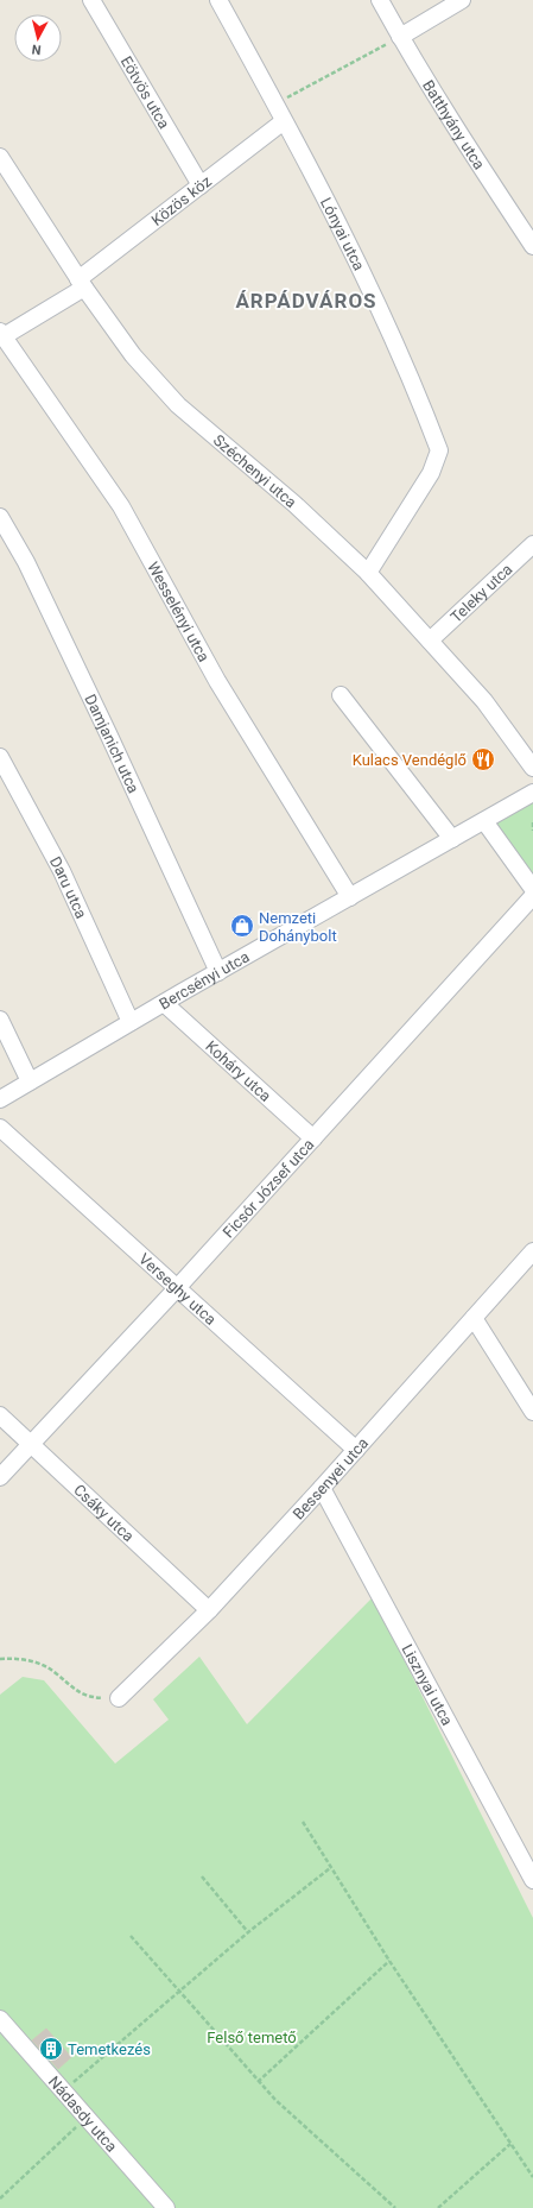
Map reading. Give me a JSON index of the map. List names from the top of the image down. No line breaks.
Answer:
{"streets":{"street":["Eötvös utca","Batthyány utca","Közös köz","Lónyai utca","Széchenyi utca","Teleky utca","Wesselényi utca","Damjanich utca","Daru utca","Bercsényi utca","Koháry utca","Ficsór József utca","Verseghy utca","Bessenyei utca","Csáky utca","Lisznyai utca","Nádasdy utca"]},"crossings":[["Eötvös utca","Közös köz"],["Közös köz","Lónyai utca"],["Közös köz","Széchenyi utca"],["Közös köz","Wesselényi utca"],["Lónyai utca","Széchenyi utca"],["Széchenyi utca","Teleky utca"],["Wesselényi utca","Bercsényi utca"],["Damjanich utca","Bercsényi utca"],["Daru utca","Bercsényi utca"],["Bercsényi utca","Koháry utca"],["Koháry utca","Ficsór József utca"],["Ficsór József utca","Verseghy utca"],["Ficsór József utca","Csáky utca"],["Verseghy utca","Bessenyei utca"],["Bessenyei utca","Csáky utca"],["Bessenyei utca","Lisznyai utca"]],"districts":["ÁRPÁDVÁROS"],"parks":["Felső temető"],"places":{"restaurant":["Kulacs Vendéglő"],"shop":["Nemzeti Dohánybolt"],"building":["Temetkezés"]},"north":"bottom"}
